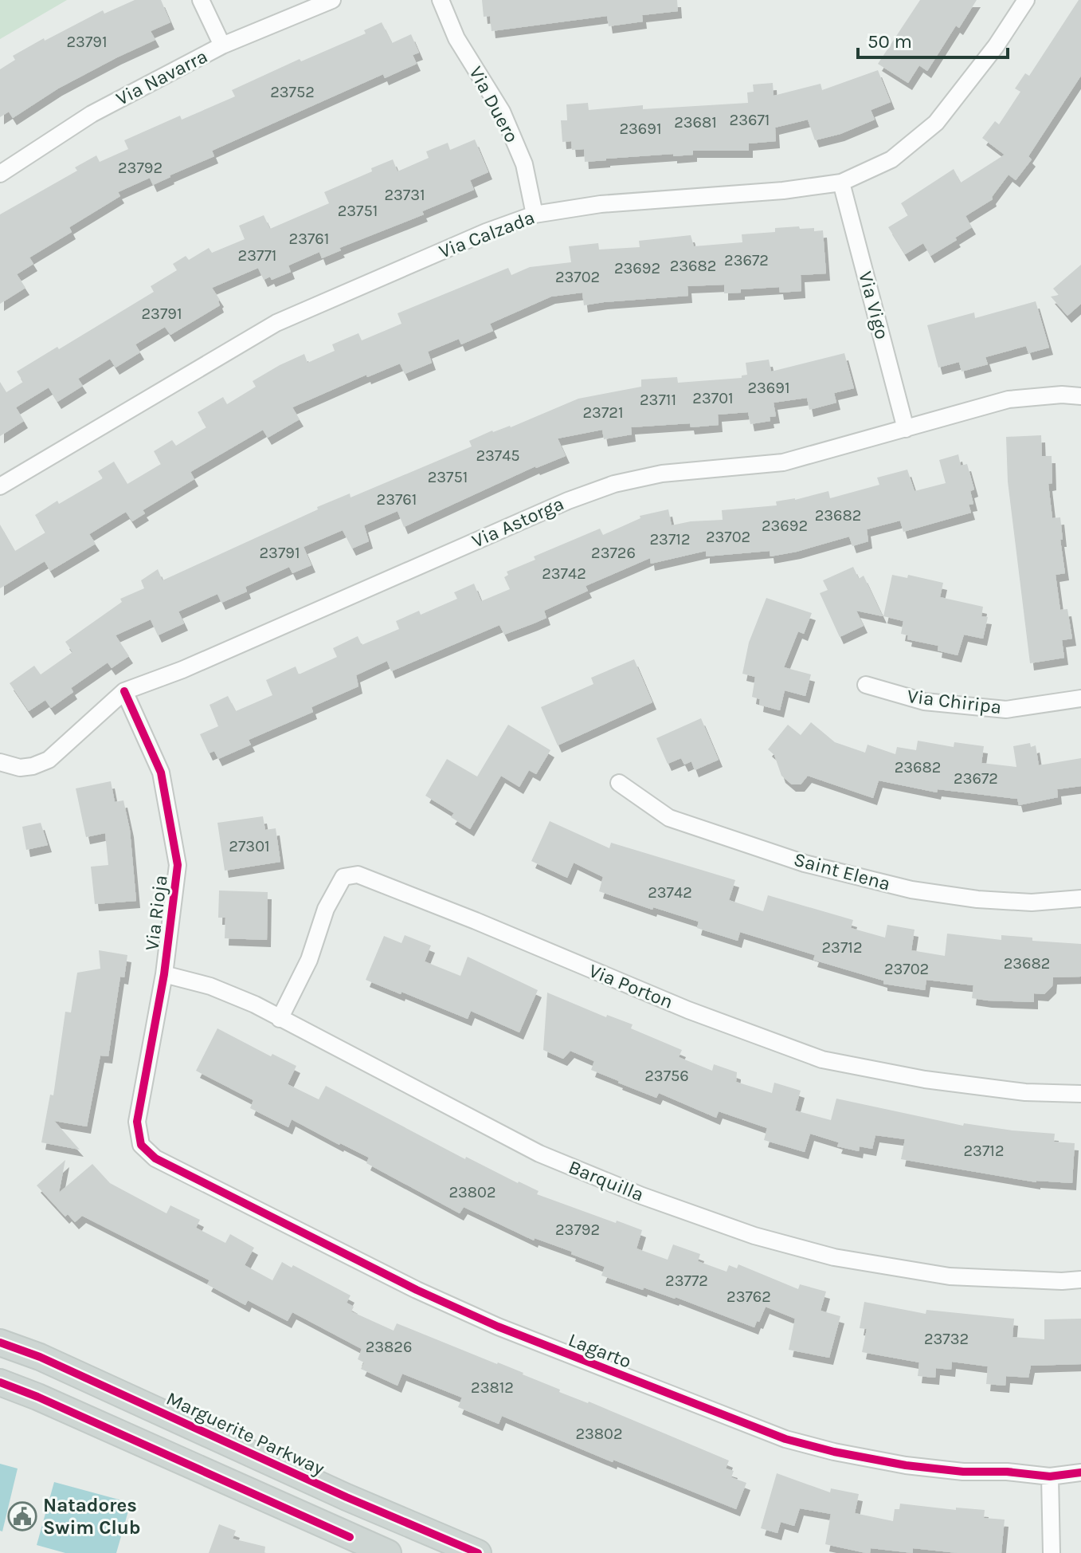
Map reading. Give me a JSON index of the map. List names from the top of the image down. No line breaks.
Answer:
{"streets":{"main road":["Marguerite Parkway"],"street":["Via Navarra","Via Duero","Via Calzada","Via Vigo","Via Astorga","Via Chiripa","Saint Elena","Via Rioja","Via Porton","Barquilla","Lagarto"]},"crossings":[["Via Duero","Via Calzada"],["Via Calzada","Via Vigo"],["Via Vigo","Via Astorga"],["Via Astorga","Via Rioja"],["Via Rioja","Barquilla"],["Via Rioja","Lagarto"],["Via Porton","Barquilla"]],"places":{"public building":["Natadores Swim Club"]},"house_numbers":["23791","23752","23671","23681","23691","23792","23731","23751","23761","23771","23672","23682","23692","23702","23791","23691","23701","23711","23721","23745","23751","23761","23682","23692","23702","23712","23791","23726","23742","23682","23672","27301","23742","23712","23682","23702","23756","23712","23802","23792","23772","23762","23732","23826","23812","23802"],"scale_bar":"50 m"}
